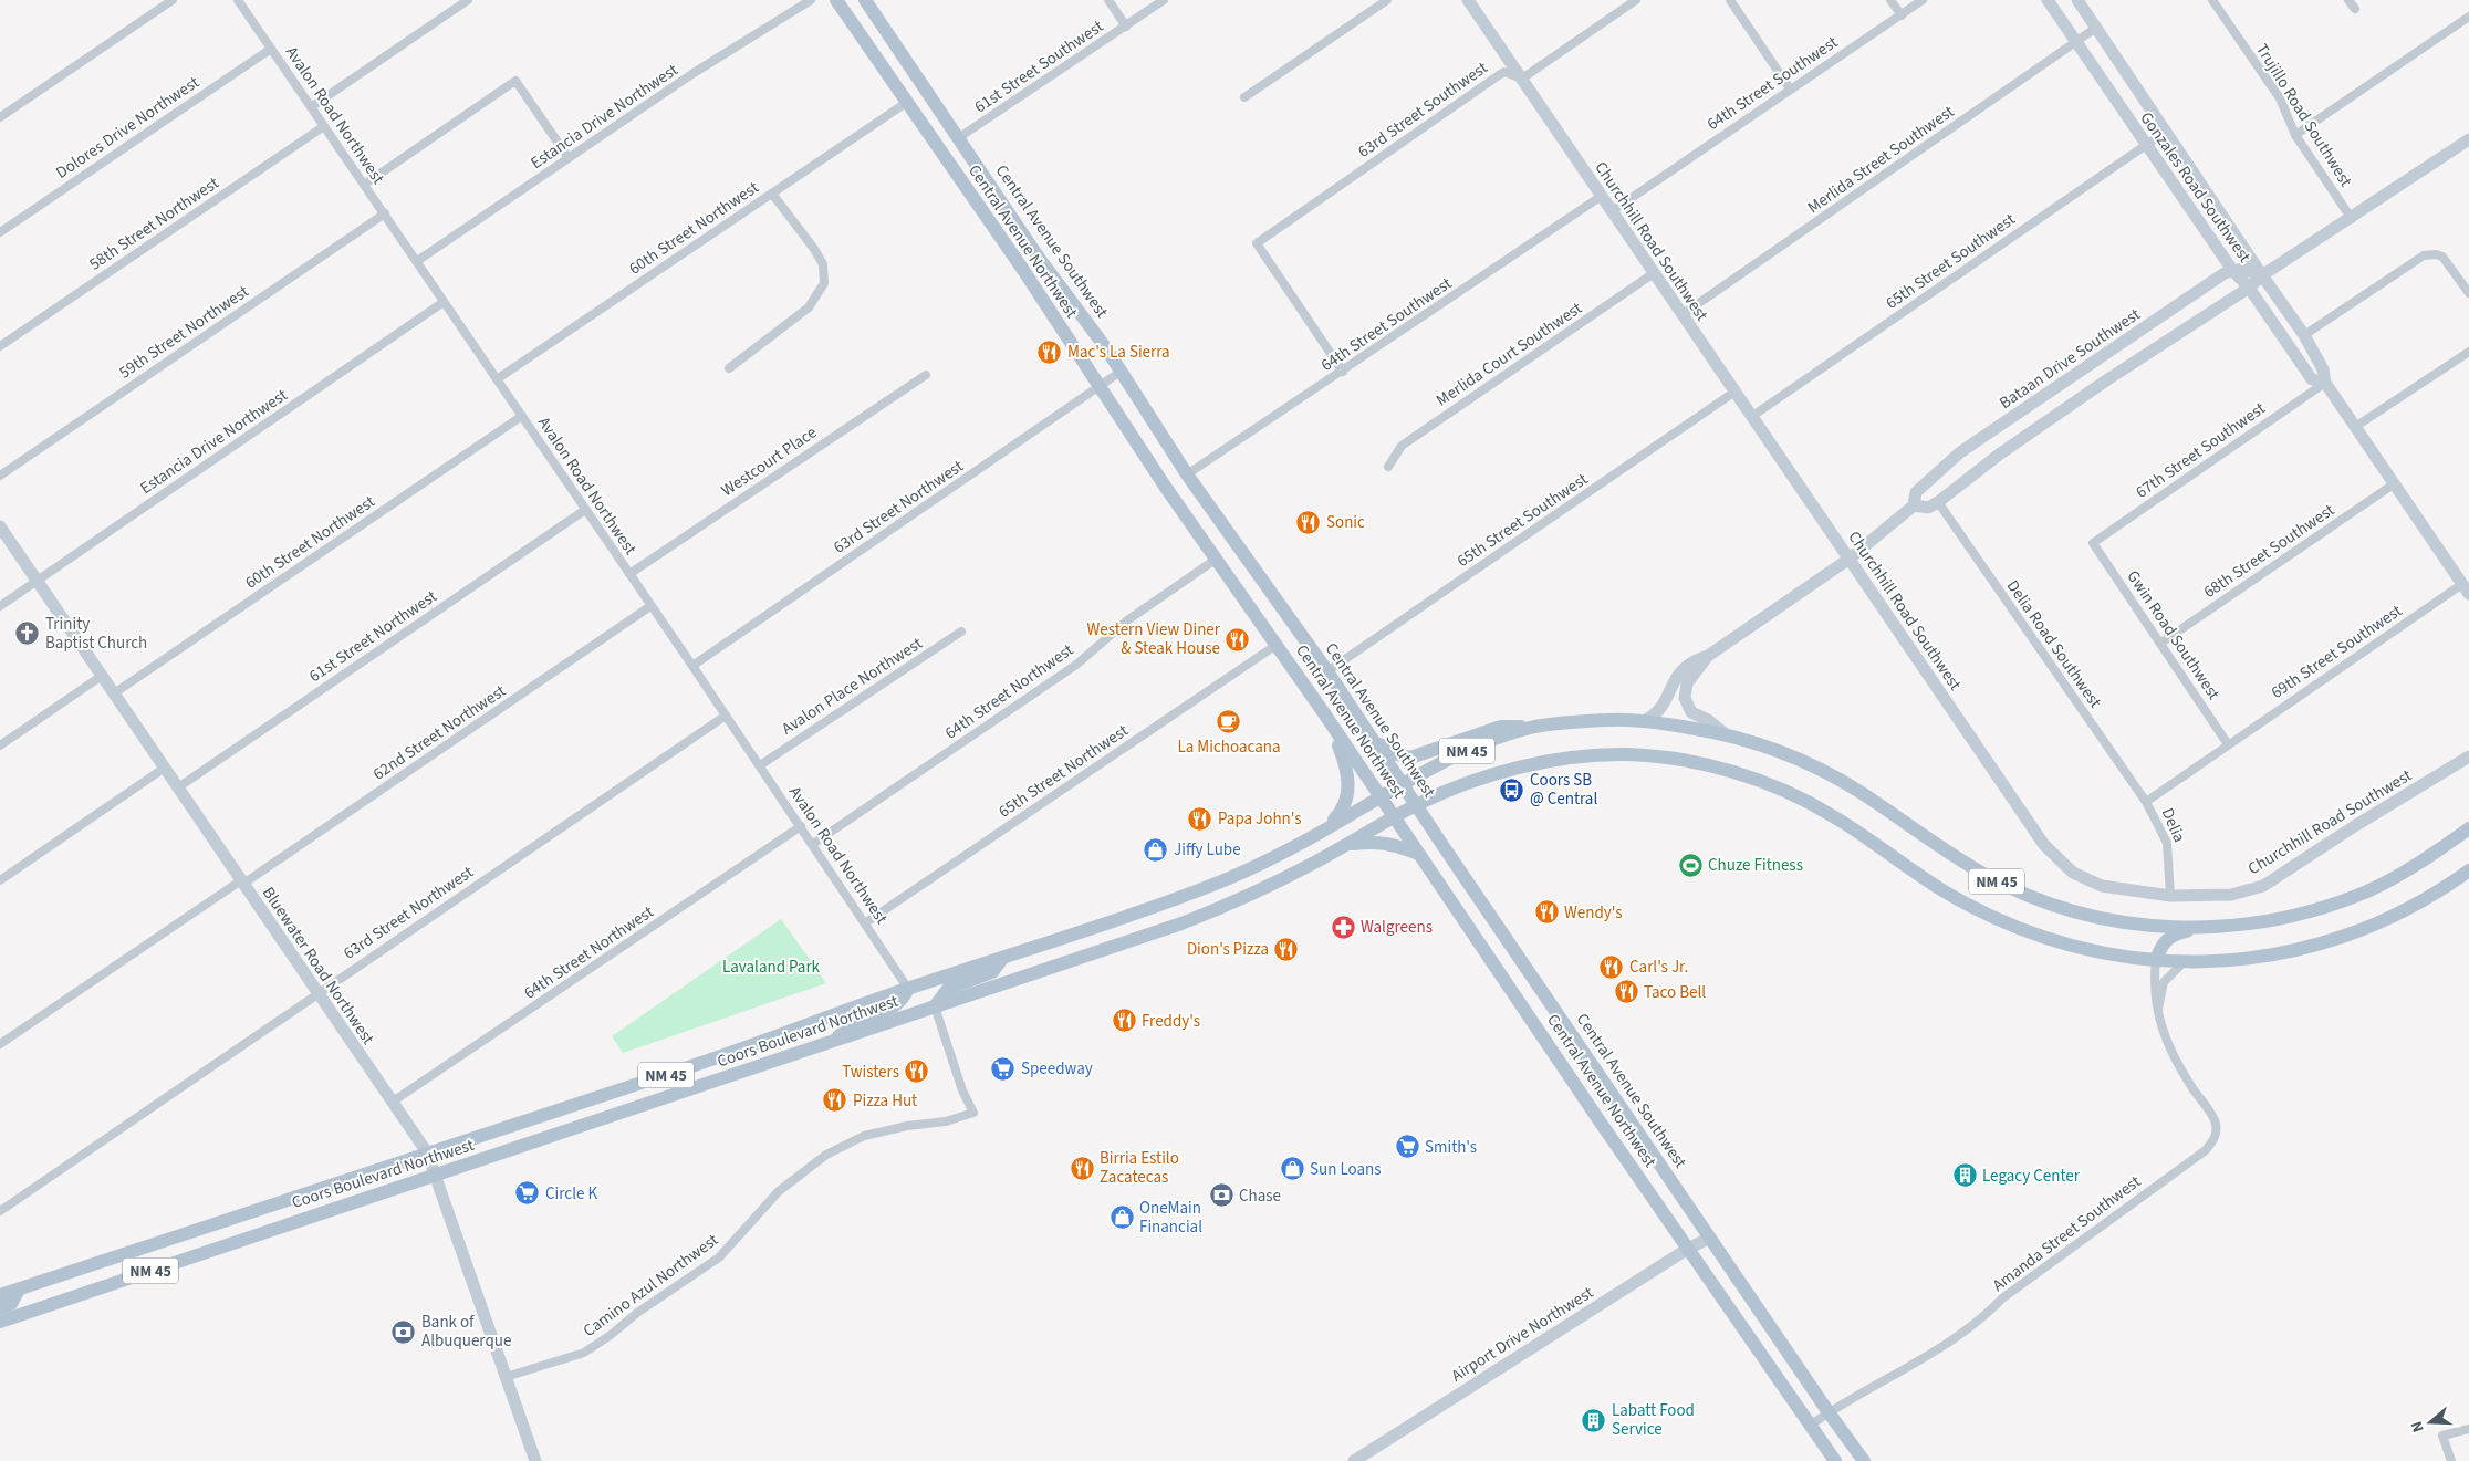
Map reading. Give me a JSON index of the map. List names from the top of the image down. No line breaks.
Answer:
{"streets":{"main road":["Central Avenue Northwest","Central Avenue Southwest","NM 45","Coors Boulevard Northwest"],"street":["61st Street Southwest","64th Street Southwest","63rd Street Southwest","Avalon Road Northwest","Trujillo Road Southwest","Estancia Drive Northwest","Dolores Drive Northwest","Merlida Street Southwest","Gonzales Road Southwest","58th Street Northwest","60th Street Northwest","Churchhill Road Southwest","65th Street Southwest","59th Street Northwest","Merlida Court Southwest","Bataan Drive Southwest","67th Street Southwest","Westcourt Place","63rd Street Northwest","68th Street Southwest","Gwin Road Southwest","61st Street Northwest","Delia Road Southwest","69th Street Southwest","Avalon Place Northwest","64th Street Northwest","62nd Street Northwest","65th Street Northwest","Delia","Bluewater Road Northwest","Amanda Street Southwest","Camino Azul Northwest","Airport Drive Northwest"]},"crossings":[["61st Street Southwest","Central Avenue Southwest"],["64th Street Southwest","63rd Street Southwest"],["64th Street Southwest","Central Avenue Southwest"],["64th Street Southwest","Churchhill Road Southwest"],["63rd Street Southwest","Churchhill Road Southwest"],["Avalon Road Northwest","Estancia Drive Northwest"],["Avalon Road Northwest","Dolores Drive Northwest"],["Avalon Road Northwest","58th Street Northwest"],["Avalon Road Northwest","60th Street Northwest"],["Avalon Road Northwest","59th Street Northwest"],["Avalon Road Northwest","Westcourt Place"],["Avalon Road Northwest","63rd Street Northwest"],["Avalon Road Northwest","61st Street Northwest"],["Avalon Road Northwest","Avalon Place Northwest"],["Avalon Road Northwest","64th Street Northwest"],["Avalon Road Northwest","62nd Street Northwest"],["Avalon Road Northwest","65th Street Northwest"],["Avalon Road Northwest","Coors Boulevard Northwest"],["Estancia Drive Northwest","Bluewater Road Northwest"],["Merlida Street Southwest","Gonzales Road Southwest"],["Merlida Street Southwest","Churchhill Road Southwest"],["Gonzales Road Southwest","65th Street Southwest"],["Gonzales Road Southwest","Bataan Drive Southwest"],["Gonzales Road Southwest","67th Street Southwest"],["Gonzales Road Southwest","68th Street Southwest"],["Gonzales Road Southwest","69th Street Southwest"],["60th Street Northwest","Central Avenue Northwest"],["60th Street Northwest","Bluewater Road Northwest"],["Central Avenue Northwest","63rd Street Northwest"],["Central Avenue Northwest","64th Street Northwest"],["Central Avenue Northwest","NM 45"],["Central Avenue Northwest","65th Street Northwest"],["Central Avenue Northwest","Coors Boulevard Northwest"],["Central Avenue Northwest","Amanda Street Southwest"],["Central Avenue Northwest","Airport Drive Northwest"],["Central Avenue Southwest","65th Street Southwest"],["Central Avenue Southwest","63rd Street Northwest"],["Central Avenue Southwest","NM 45"],["Central Avenue Southwest","Amanda Street Southwest"],["Central Avenue Southwest","Airport Drive Northwest"],["Churchhill Road Southwest","65th Street Southwest"],["Churchhill Road Southwest","Merlida Court Southwest"],["Churchhill Road Southwest","Bataan Drive Southwest"],["Churchhill Road Southwest","Delia"],["Bataan Drive Southwest","NM 45"],["67th Street Southwest","Gwin Road Southwest"],["63rd Street Northwest","Bluewater Road Northwest"],["68th Street Southwest","Gwin Road Southwest"],["Gwin Road Southwest","69th Street Southwest"],["Gwin Road Southwest","Delia"],["61st Street Northwest","Bluewater Road Northwest"],["Delia Road Southwest","Delia"],["69th Street Southwest","Delia"],["64th Street Northwest","Bluewater Road Northwest"],["62nd Street Northwest","Bluewater Road Northwest"],["NM 45","Coors Boulevard Northwest"],["NM 45","Amanda Street Southwest"],["Bluewater Road Northwest","Coors Boulevard Northwest"],["Bluewater Road Northwest","Camino Azul Northwest"],["Coors Boulevard Northwest","Camino Azul Northwest"]],"parks":["Lavaland Park"],"places":{"restaurant":["Mac's La Sierra","Sonic","Western View Diner & Steak House","Papa John's","Wendy's","Dion's Pizza","Carl's Jr.","Taco Bell","Freddy's","Twisters","Pizza Hut","Birria Estilo Zacatecas"],"church":["Trinity Baptist Church"],"cafe":["La Michoacana"],"bus stop":["Coors SB @ Central"],"shop":["Jiffy Lube","Sun Loans","OneMain Financial"],"sports":["Chuze Fitness"],"pharmacy":["Walgreens"],"supermarket":["Speedway","Smith's","Circle K"],"building":["Legacy Center","Labatt Food Service"],"bank":["Chase","Bank of Albuquerque"]},"north":"left"}
